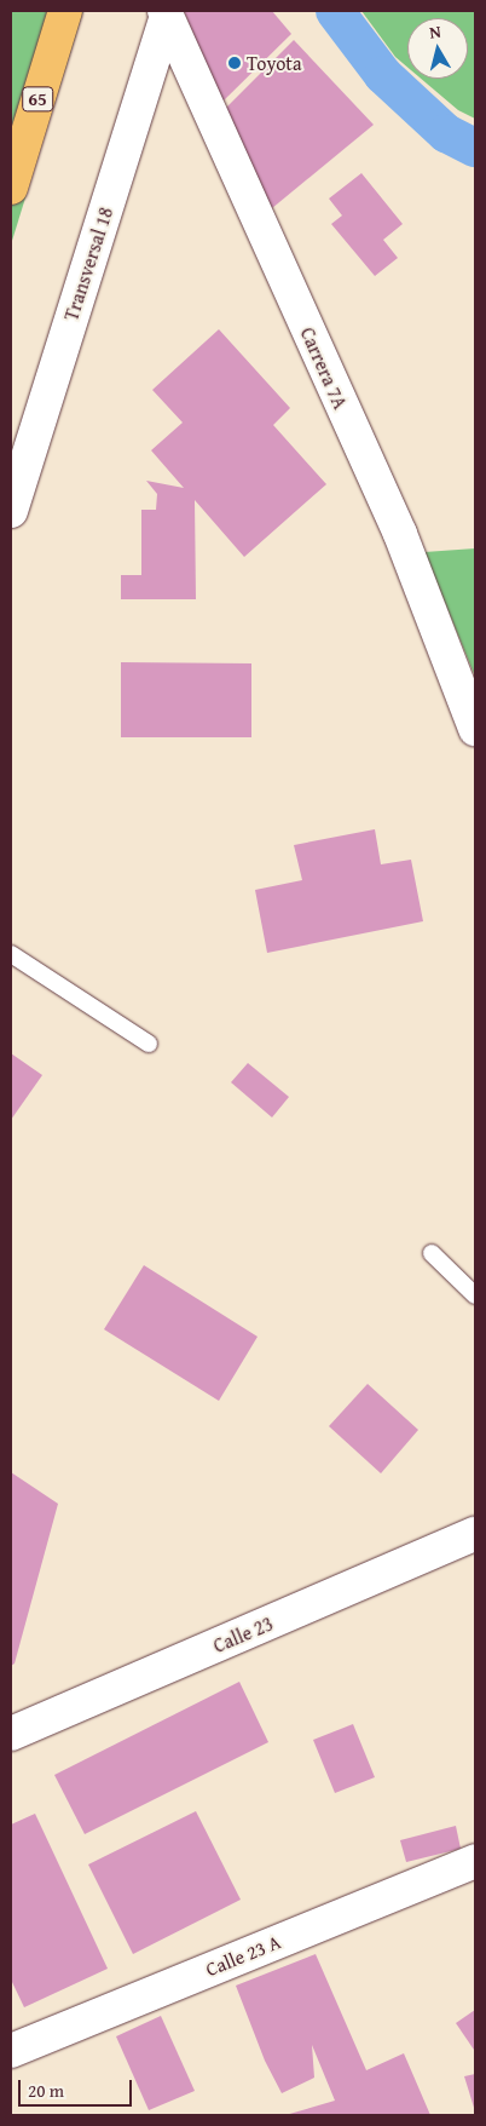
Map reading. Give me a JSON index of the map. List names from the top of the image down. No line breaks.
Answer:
{"streets":{"main road":["65"],"street":["Transversal 18","Carrera 7A","Calle 23","Calle 23 A"]},"crossings":[["Transversal 18","Carrera 7A"]],"places":["Toyota"],"scale_bar":"20 m","north":"top"}
